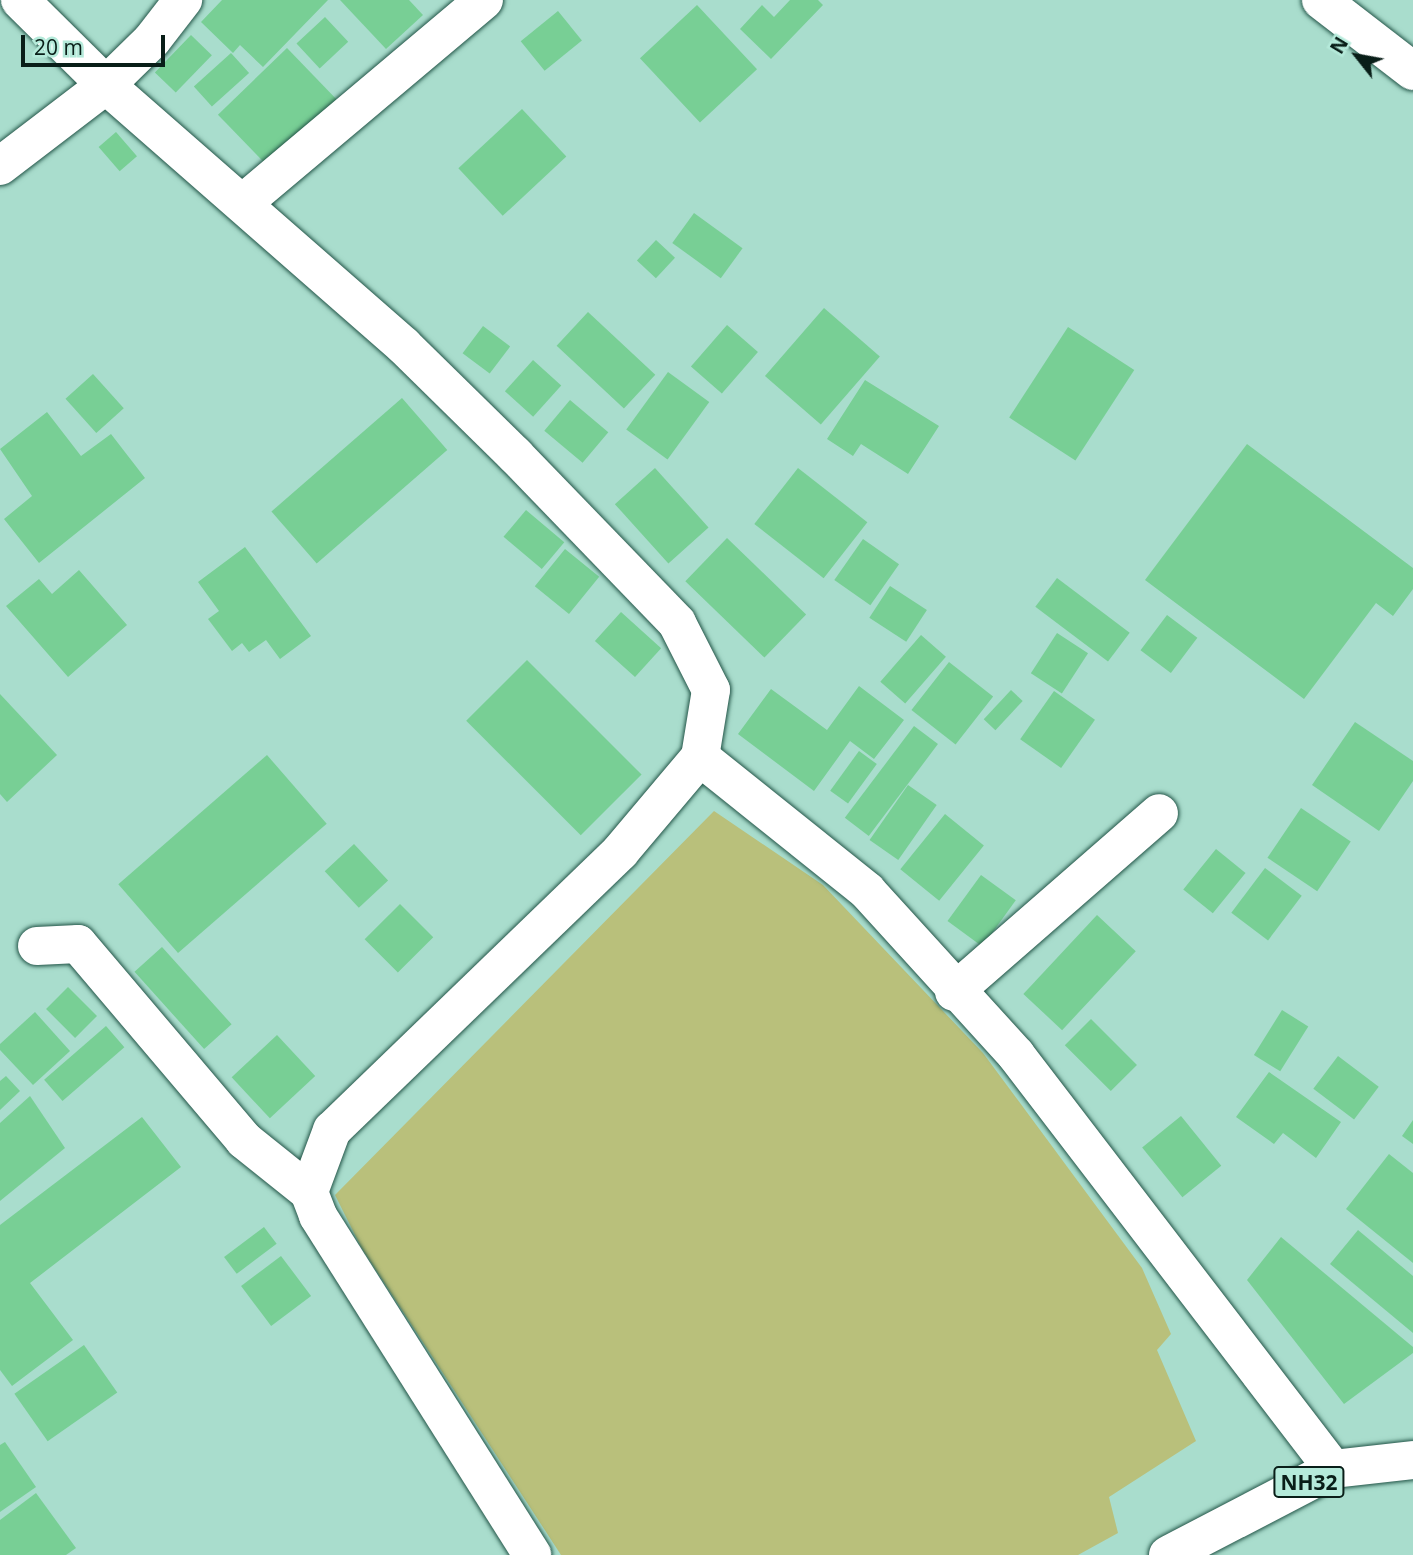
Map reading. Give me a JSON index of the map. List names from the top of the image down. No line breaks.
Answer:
{"streets":{"street":["NH32"]},"scale_bar":"20 m","north":"top left"}
